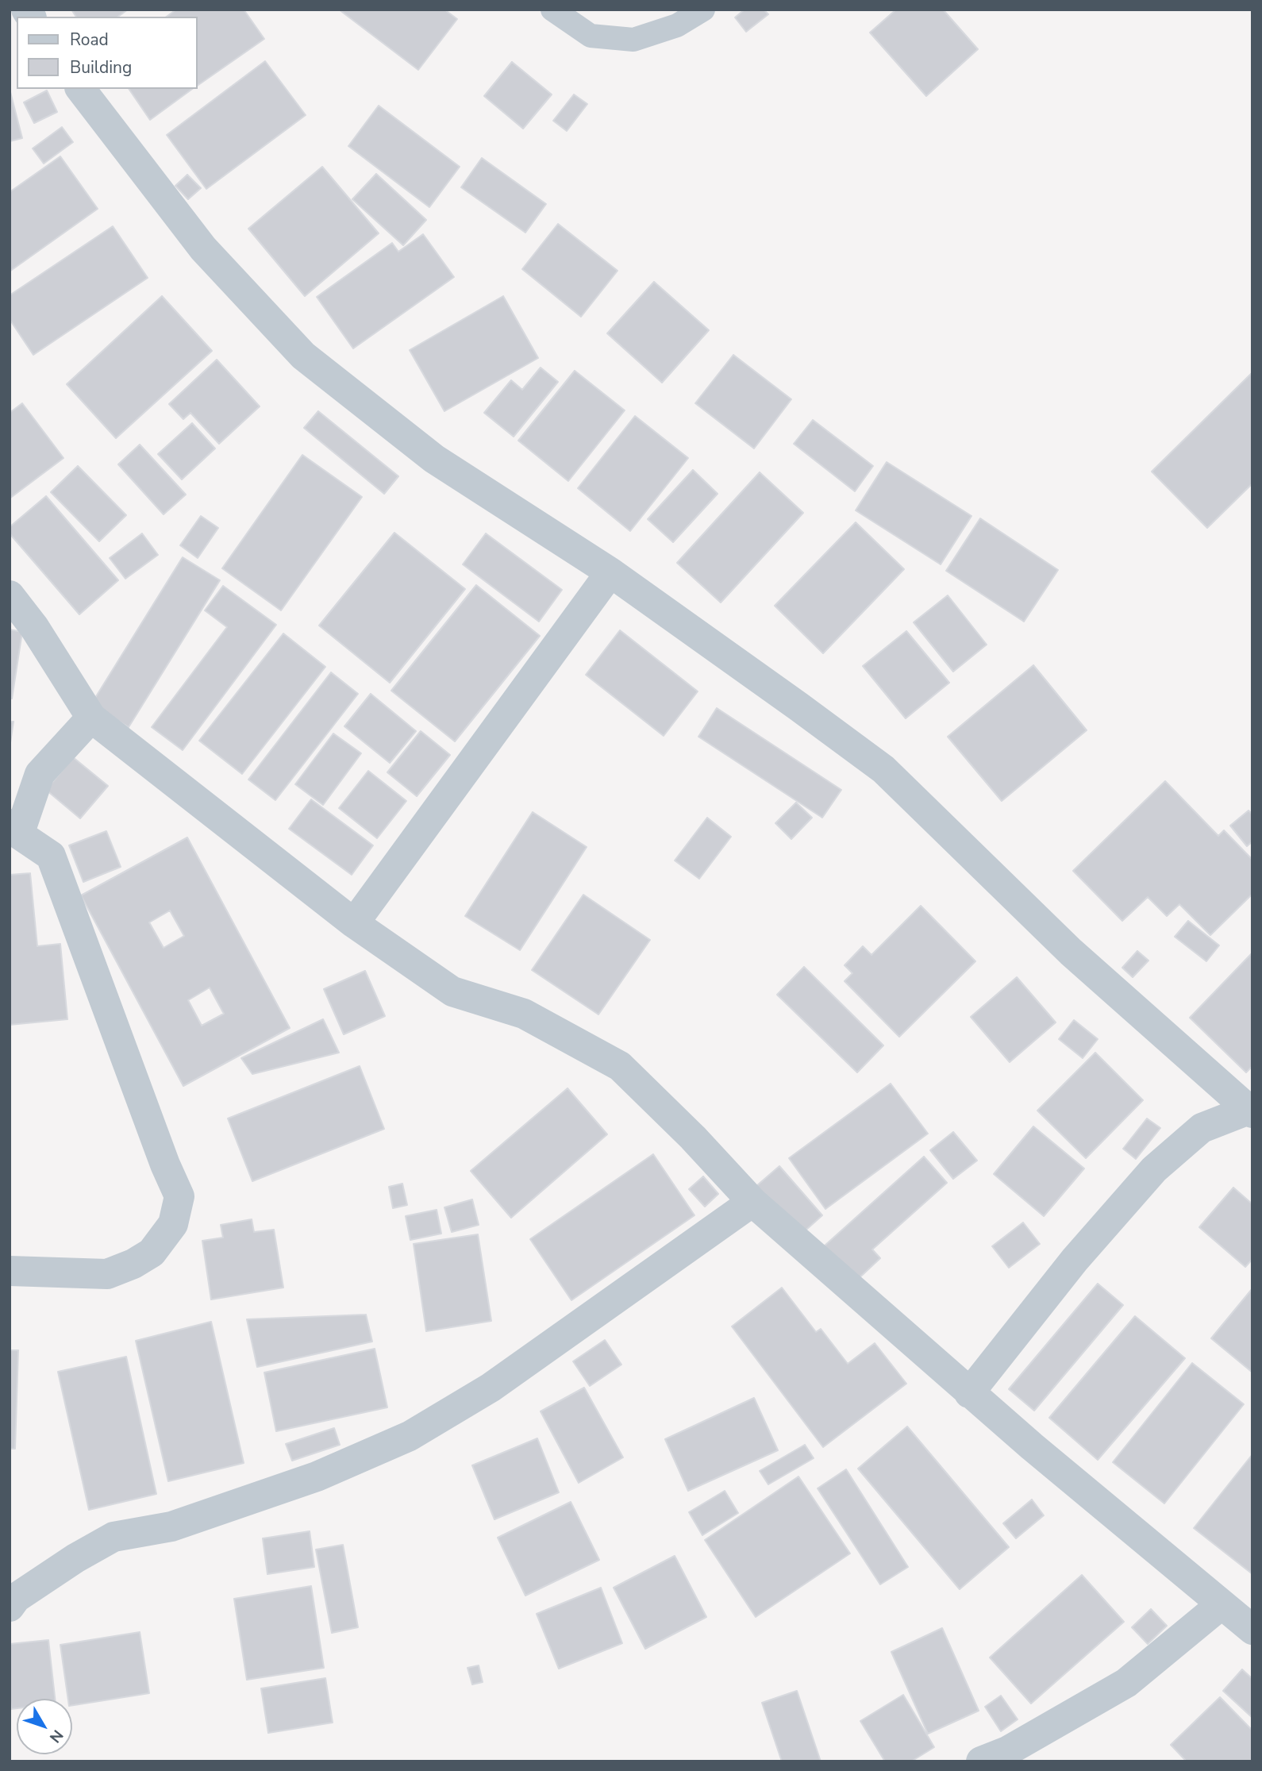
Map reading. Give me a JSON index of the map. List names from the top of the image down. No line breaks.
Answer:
{"legend":["Road","Building"],"north":"bottom right"}
